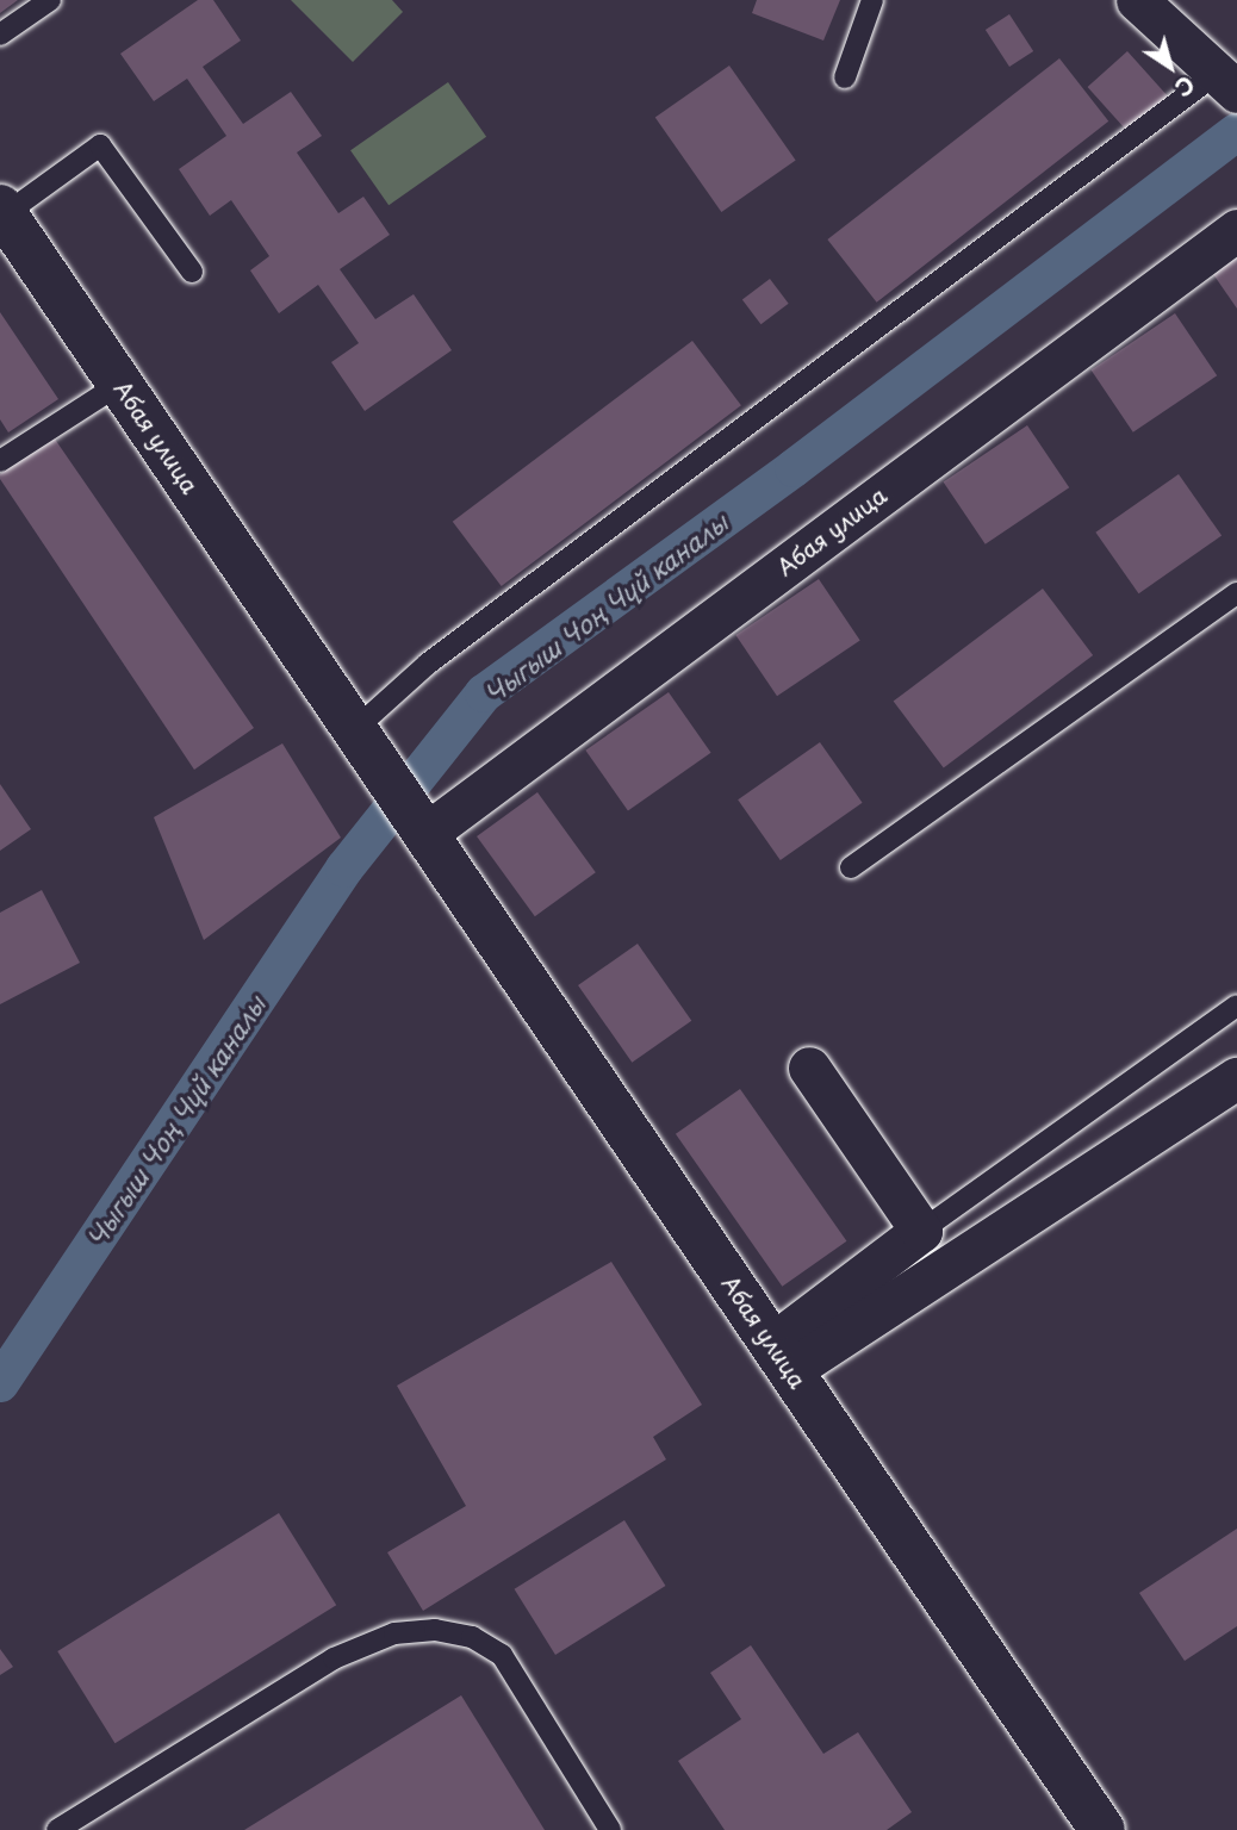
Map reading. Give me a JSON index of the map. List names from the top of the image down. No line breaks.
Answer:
{"streets":{"street":["Абая улица"]},"water":["Чыгыш Чоң Чүй каналы"],"north":"bottom right"}
